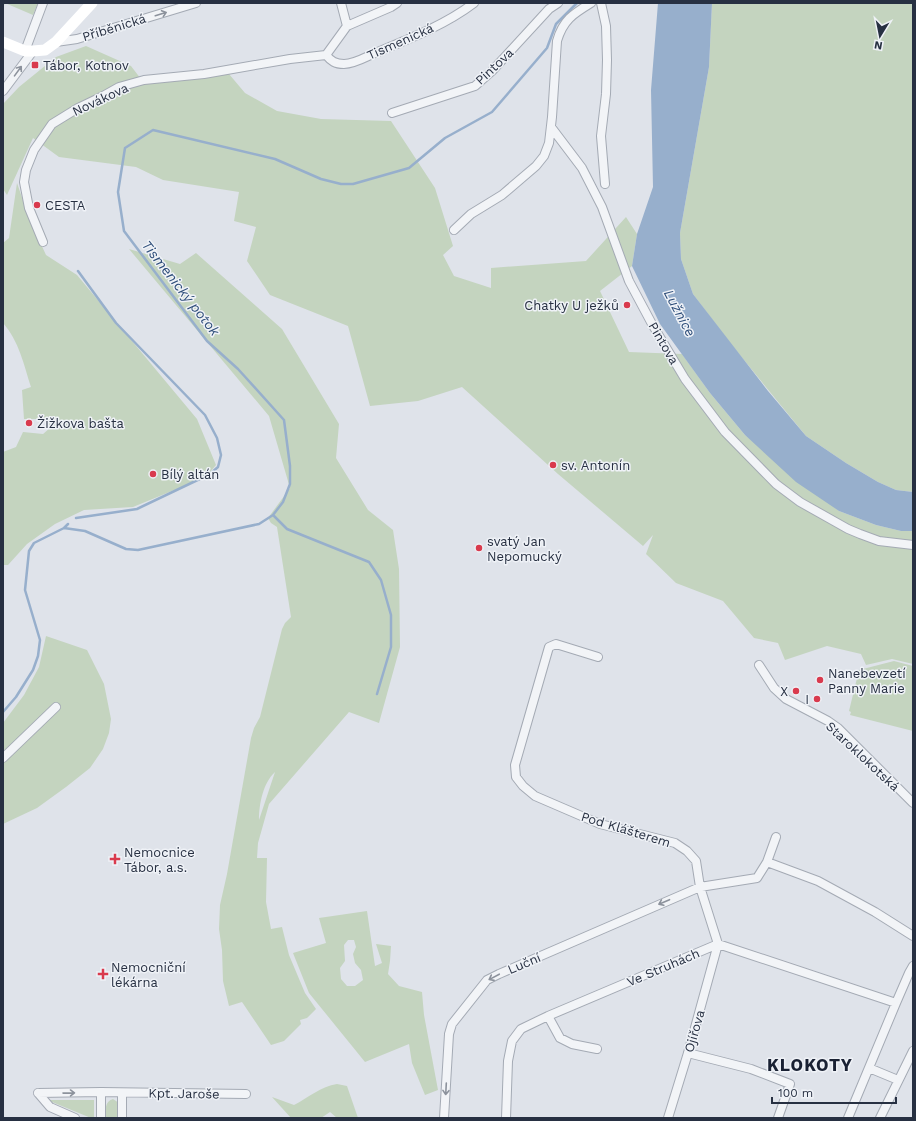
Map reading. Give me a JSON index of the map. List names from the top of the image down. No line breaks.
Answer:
{"streets":{"street":["Příběnická","Tismenická","Pintova","Novákova","Staroklokotská","Pod Klášterem","Luční","Ve Struhách","Ojířova","Kpt. Jaroše"]},"crossings":[["Tismenická","Novákova"],["Pod Klášterem","Luční"],["Pod Klášterem","Ve Struhách"],["Pod Klášterem","Ojířova"],["Ve Struhách","Ojířova"]],"one_way":["Příběnická","Luční"],"districts":["KLOKOTY"],"water":["Tismenický potok","Lužnice"],"places":{"transit":["Tábor, Kotnov"],"other":["CESTA","Chatky U ježků","Žižkova bašta","sv. Antonín","Bílý altán","svatý Jan Nepomucký","Nanebevzetí Panny Marie","X","I"],"health":["Nemocnice Tábor, a.s.","Nemocniční lékárna"]},"scale_bar":"100 m","north":"bottom"}
